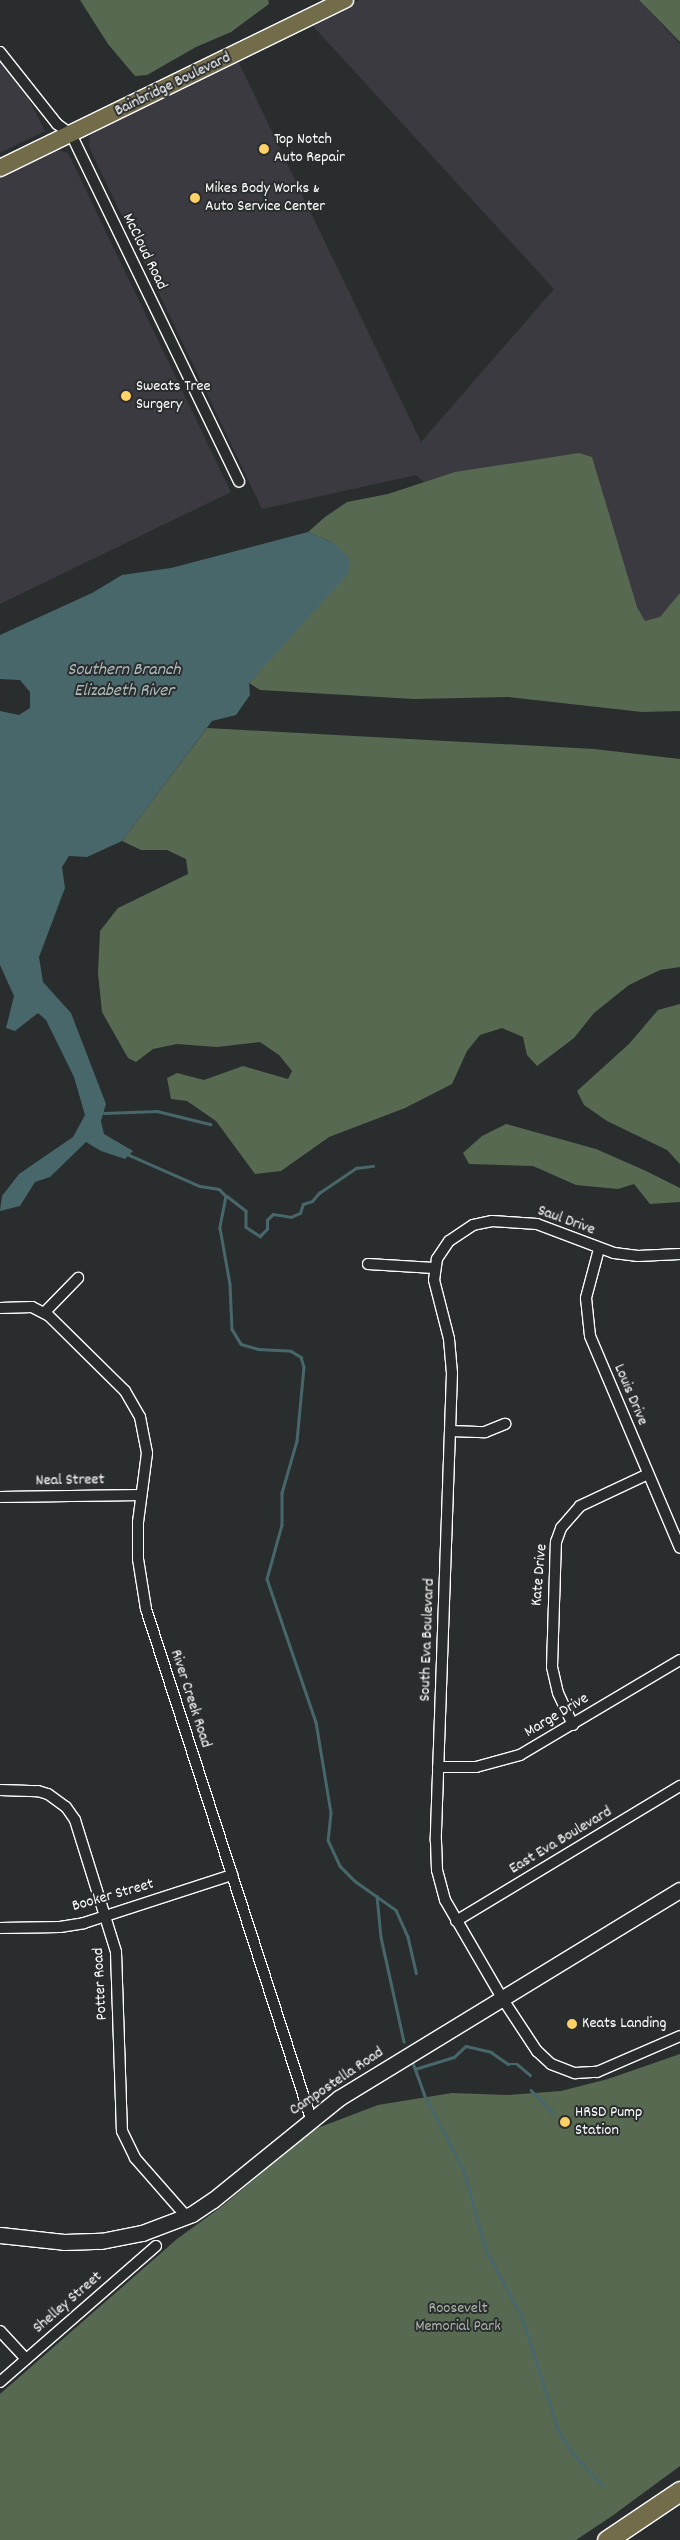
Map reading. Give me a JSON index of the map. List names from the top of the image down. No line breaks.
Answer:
{"streets":{"main road":["Bainbridge Boulevard","Campostella Road"],"street":["McCloud Road","Saul Drive","Louis Drive","Neal Street","Kate Drive","South Eva Boulevard","River Creek Road","Marge Drive","East Eva Boulevard","Booker Street","Potter Road","Shelley Street"]},"crossings":[["Bainbridge Boulevard","McCloud Road"],["Saul Drive","Louis Drive"],["Saul Drive","South Eva Boulevard"],["Louis Drive","Kate Drive"],["Neal Street","River Creek Road"],["Kate Drive","Marge Drive"],["South Eva Boulevard","Marge Drive"],["South Eva Boulevard","East Eva Boulevard"],["South Eva Boulevard","Campostella Road"],["River Creek Road","Booker Street"],["River Creek Road","Campostella Road"],["Booker Street","Potter Road"],["Potter Road","Campostella Road"]],"water":["Southern Branch Elizabeth River"],"parks":["Roosevelt Memorial Park"],"places":["Top Notch Auto Repair","Mikes Body Works & Auto Service Center","Sweats Tree Surgery","Keats Landing","HRSD Pump Station"]}
